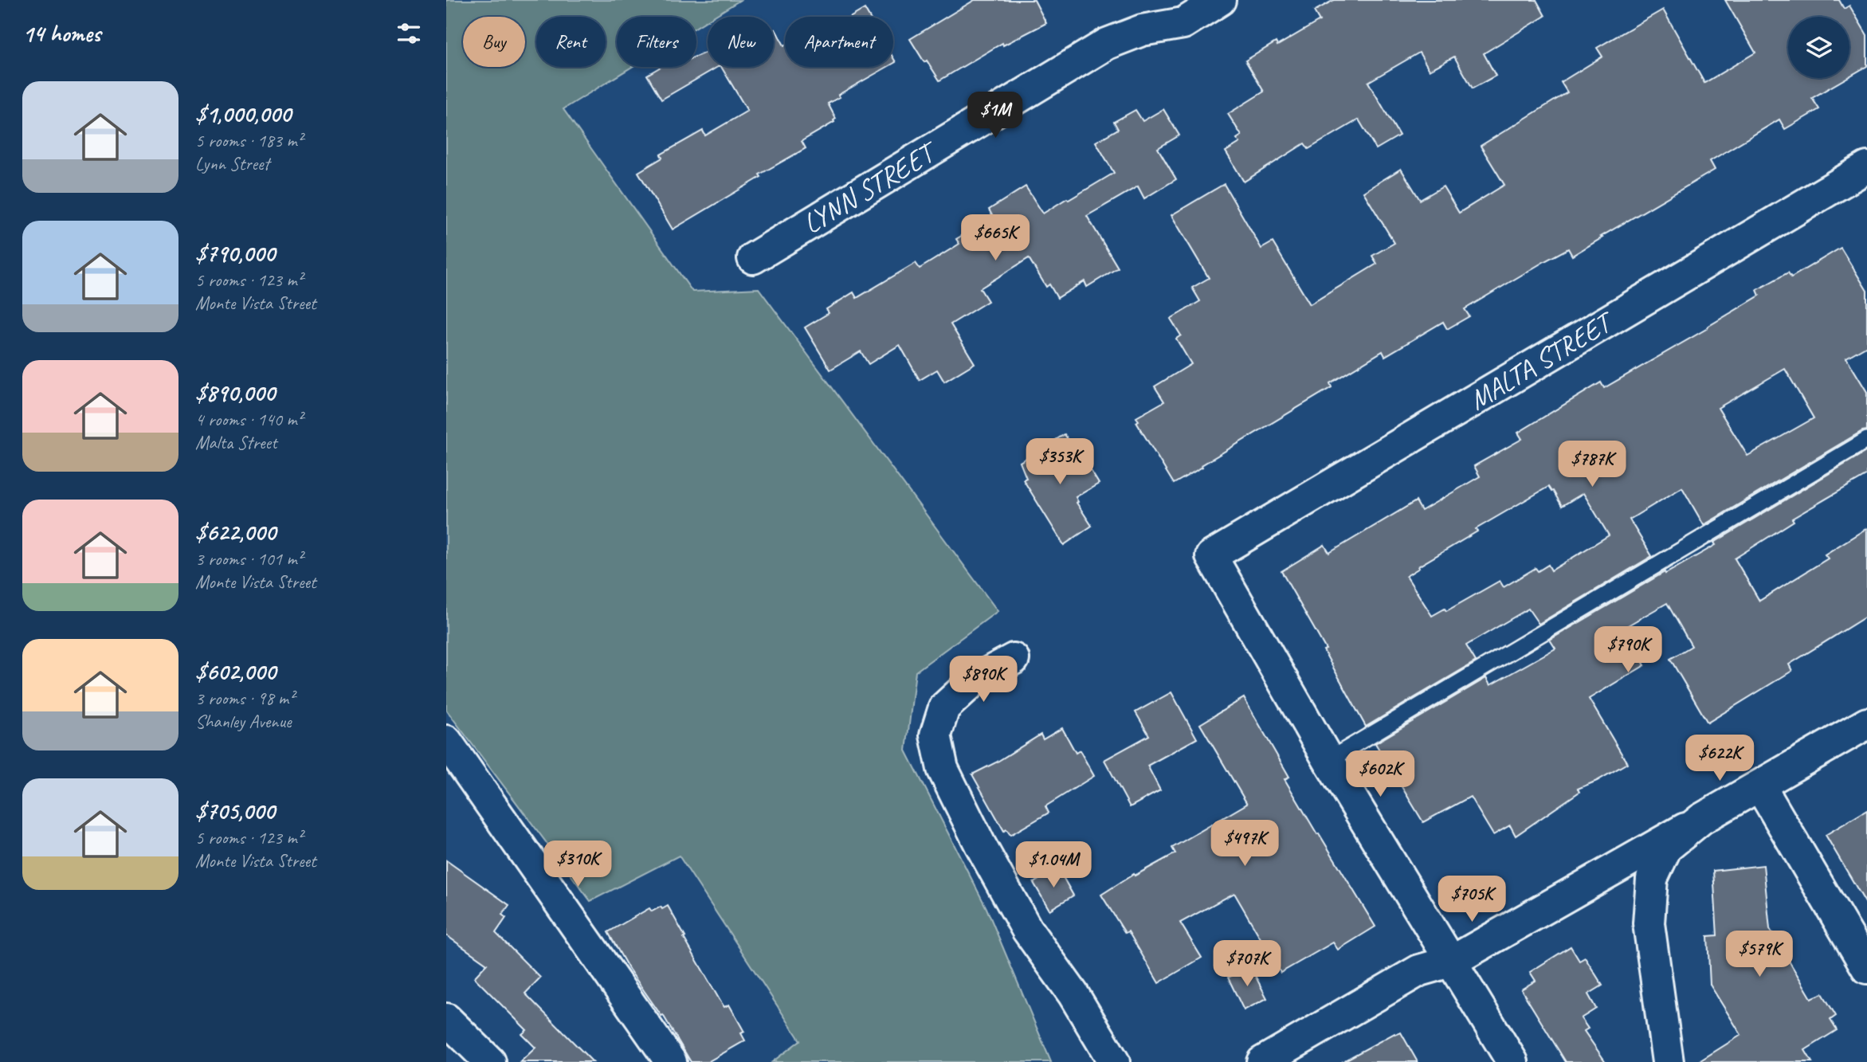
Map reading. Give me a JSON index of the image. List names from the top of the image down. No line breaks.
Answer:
{"streets":{"street":["LYNN STREET","MALTA STREET"]},"page":{"heading":"14 homes","chip":["Buy","Rent","Filters","New","Apartment"],"list":[{"name":"$1,000,000","note":"5 rooms · 183 m² · Lynn Street"},{"name":"$790,000","note":"5 rooms · 123 m² · Monte Vista Street"},{"name":"$890,000","note":"4 rooms · 140 m² · Malta Street"},{"name":"$622,000","note":"3 rooms · 101 m² · Monte Vista Street"},{"name":"$602,000","note":"3 rooms · 98 m² · Shanley Avenue"},{"name":"$705,000","note":"5 rooms · 123 m² · Monte Vista Street"}],"price":["$1M","$665K","$353K","$787K","$790K","$890K","$622K","$602K","$497K","$310K","$1.04M","$705K","$579K","$707K"]}}
